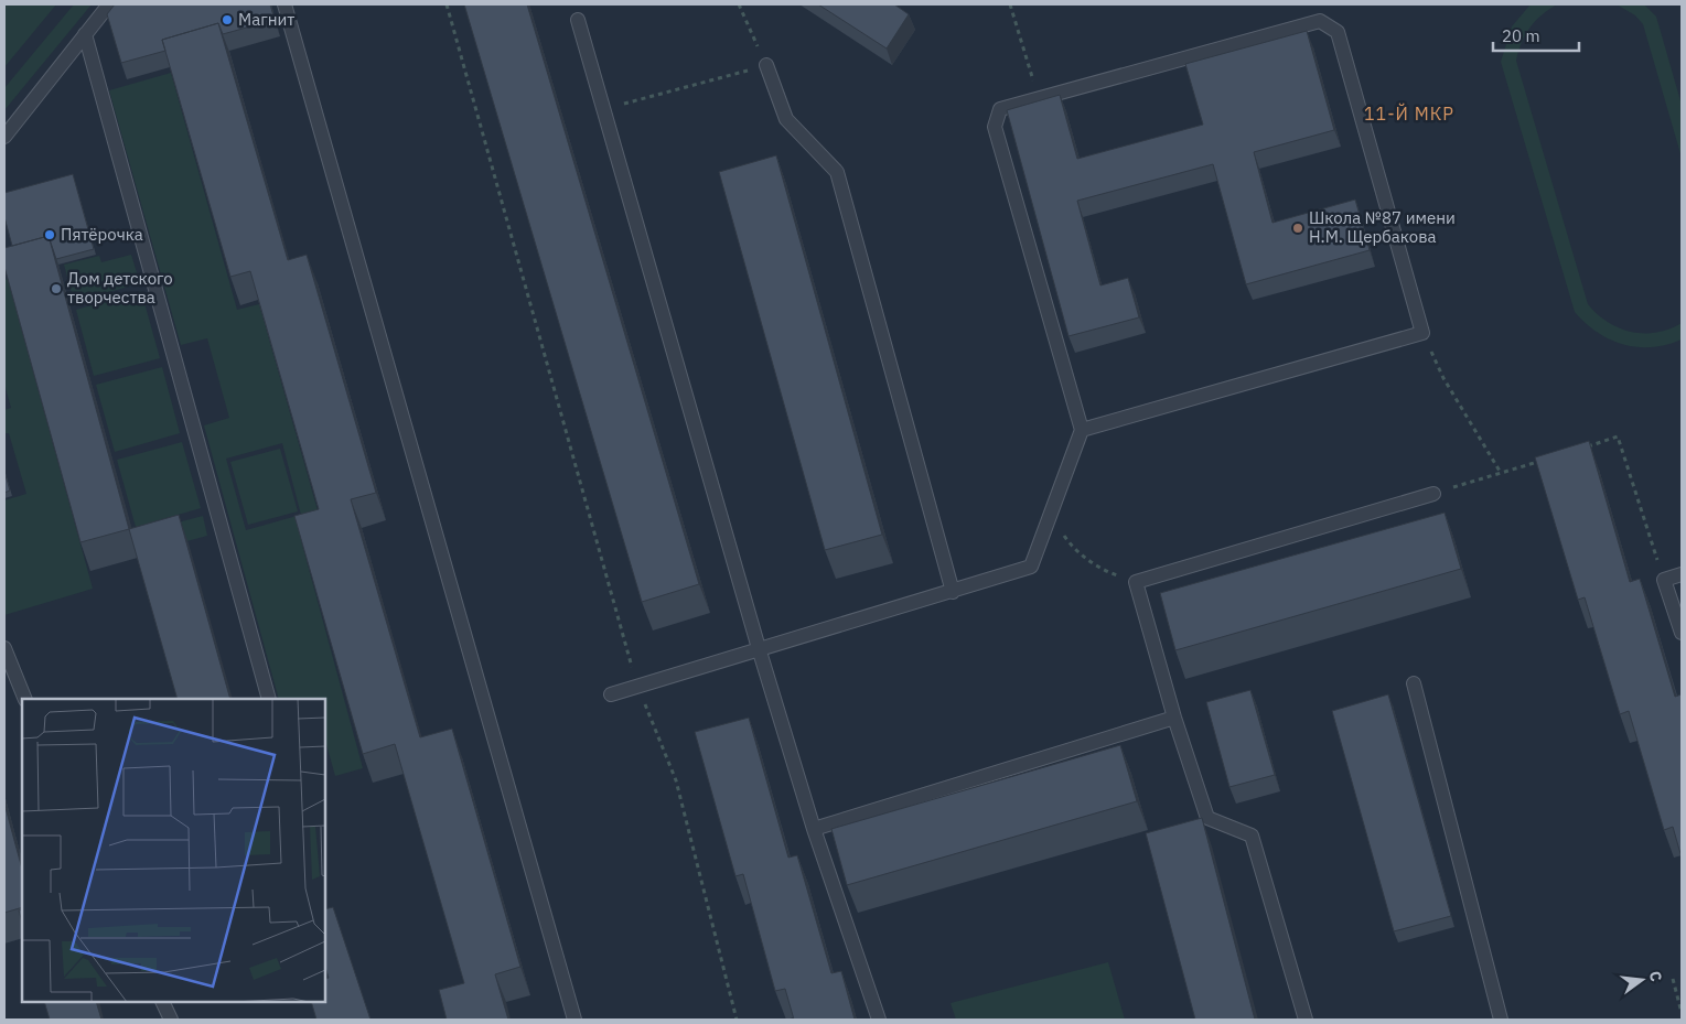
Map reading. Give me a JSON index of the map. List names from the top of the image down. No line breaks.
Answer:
{"districts":["11-Й МКР"],"places":["Магнит","Школа №87 имени Н.М. Щербакова","Пятёрочка","Дом детского творчества"],"scale_bar":"20 m","north":"right"}
